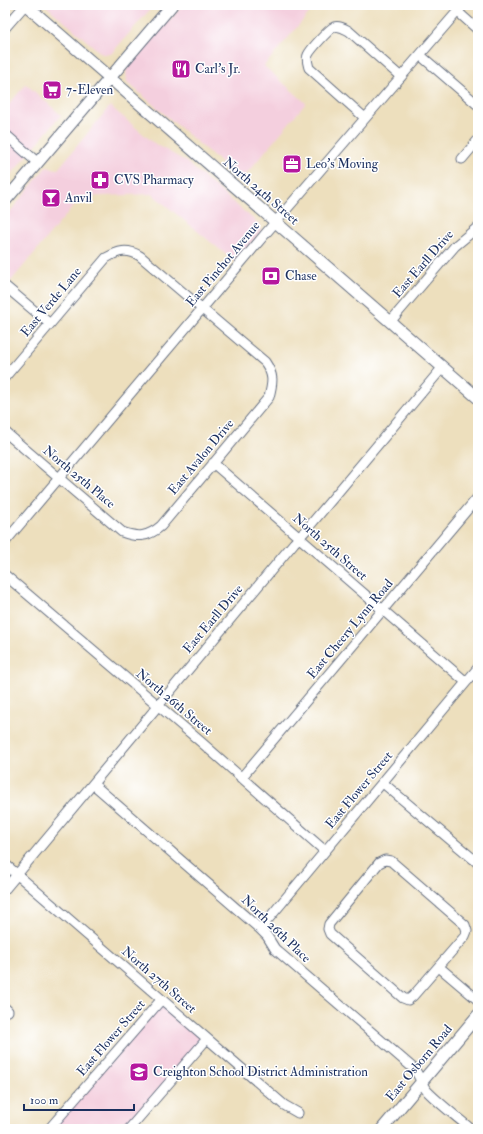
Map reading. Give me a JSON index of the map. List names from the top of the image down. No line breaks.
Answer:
{"streets":{"main road":["North 24th Street","East Osborn Road"],"street":["East Pinchot Avenue","East Earll Drive","East Verde Lane","East Avalon Drive","North 25th Place","North 25th Street","East Cheery Lynn Road","North 26th Street","East Flower Street","North 26th Place","North 27th Street"]},"crossings":[["North 24th Street","East Pinchot Avenue"],["North 24th Street","East Earll Drive"],["East Pinchot Avenue","East Verde Lane"],["East Pinchot Avenue","East Avalon Drive"],["East Pinchot Avenue","North 25th Place"],["East Earll Drive","North 25th Street"],["East Earll Drive","North 26th Street"],["East Earll Drive","North 26th Place"],["East Earll Drive","North 27th Street"],["East Verde Lane","East Avalon Drive"],["East Avalon Drive","North 25th Place"],["East Avalon Drive","North 25th Street"],["North 25th Street","East Cheery Lynn Road"],["North 25th Street","East Flower Street"],["East Cheery Lynn Road","North 26th Street"],["North 26th Street","East Flower Street"],["East Flower Street","North 26th Place"],["East Flower Street","North 27th Street"],["North 26th Place","East Osborn Road"]],"places":{"restaurant":["Carl's Jr."],"supermarket":["7-Eleven"],"office":["Leo's Moving"],"pharmacy":["CVS Pharmacy"],"bar":["Anvil"],"bank":["Chase"],"school or university":["Creighton School District Administration"]},"scale_bar":"100 m"}
